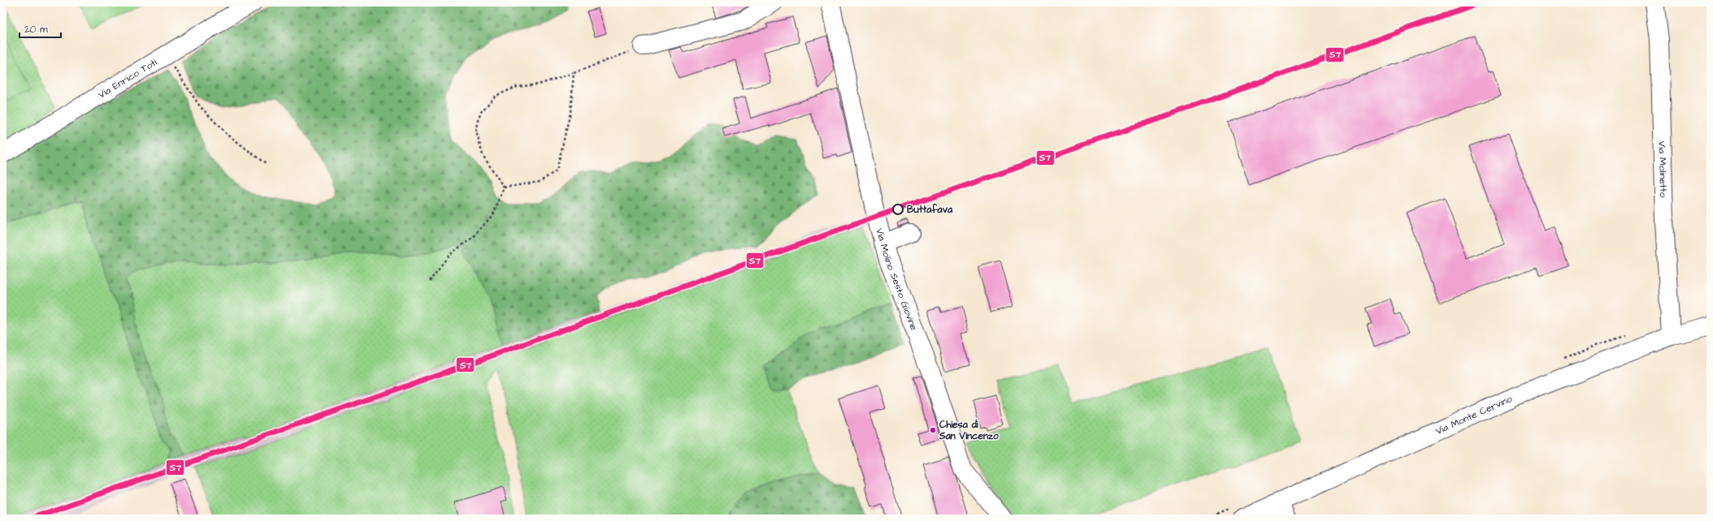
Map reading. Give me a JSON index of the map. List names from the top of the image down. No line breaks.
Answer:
{"streets":{"street":["Via Enrico Toti","Via Molinetto","Via Molino Sesto Giovine","Via Monte Cervino"]},"crossings":[["Via Molinetto","Via Monte Cervino"]],"places":["Buttafava","Chiesa di San Vincenzo"],"lines":["transit line S7"],"scale_bar":"20 m"}
